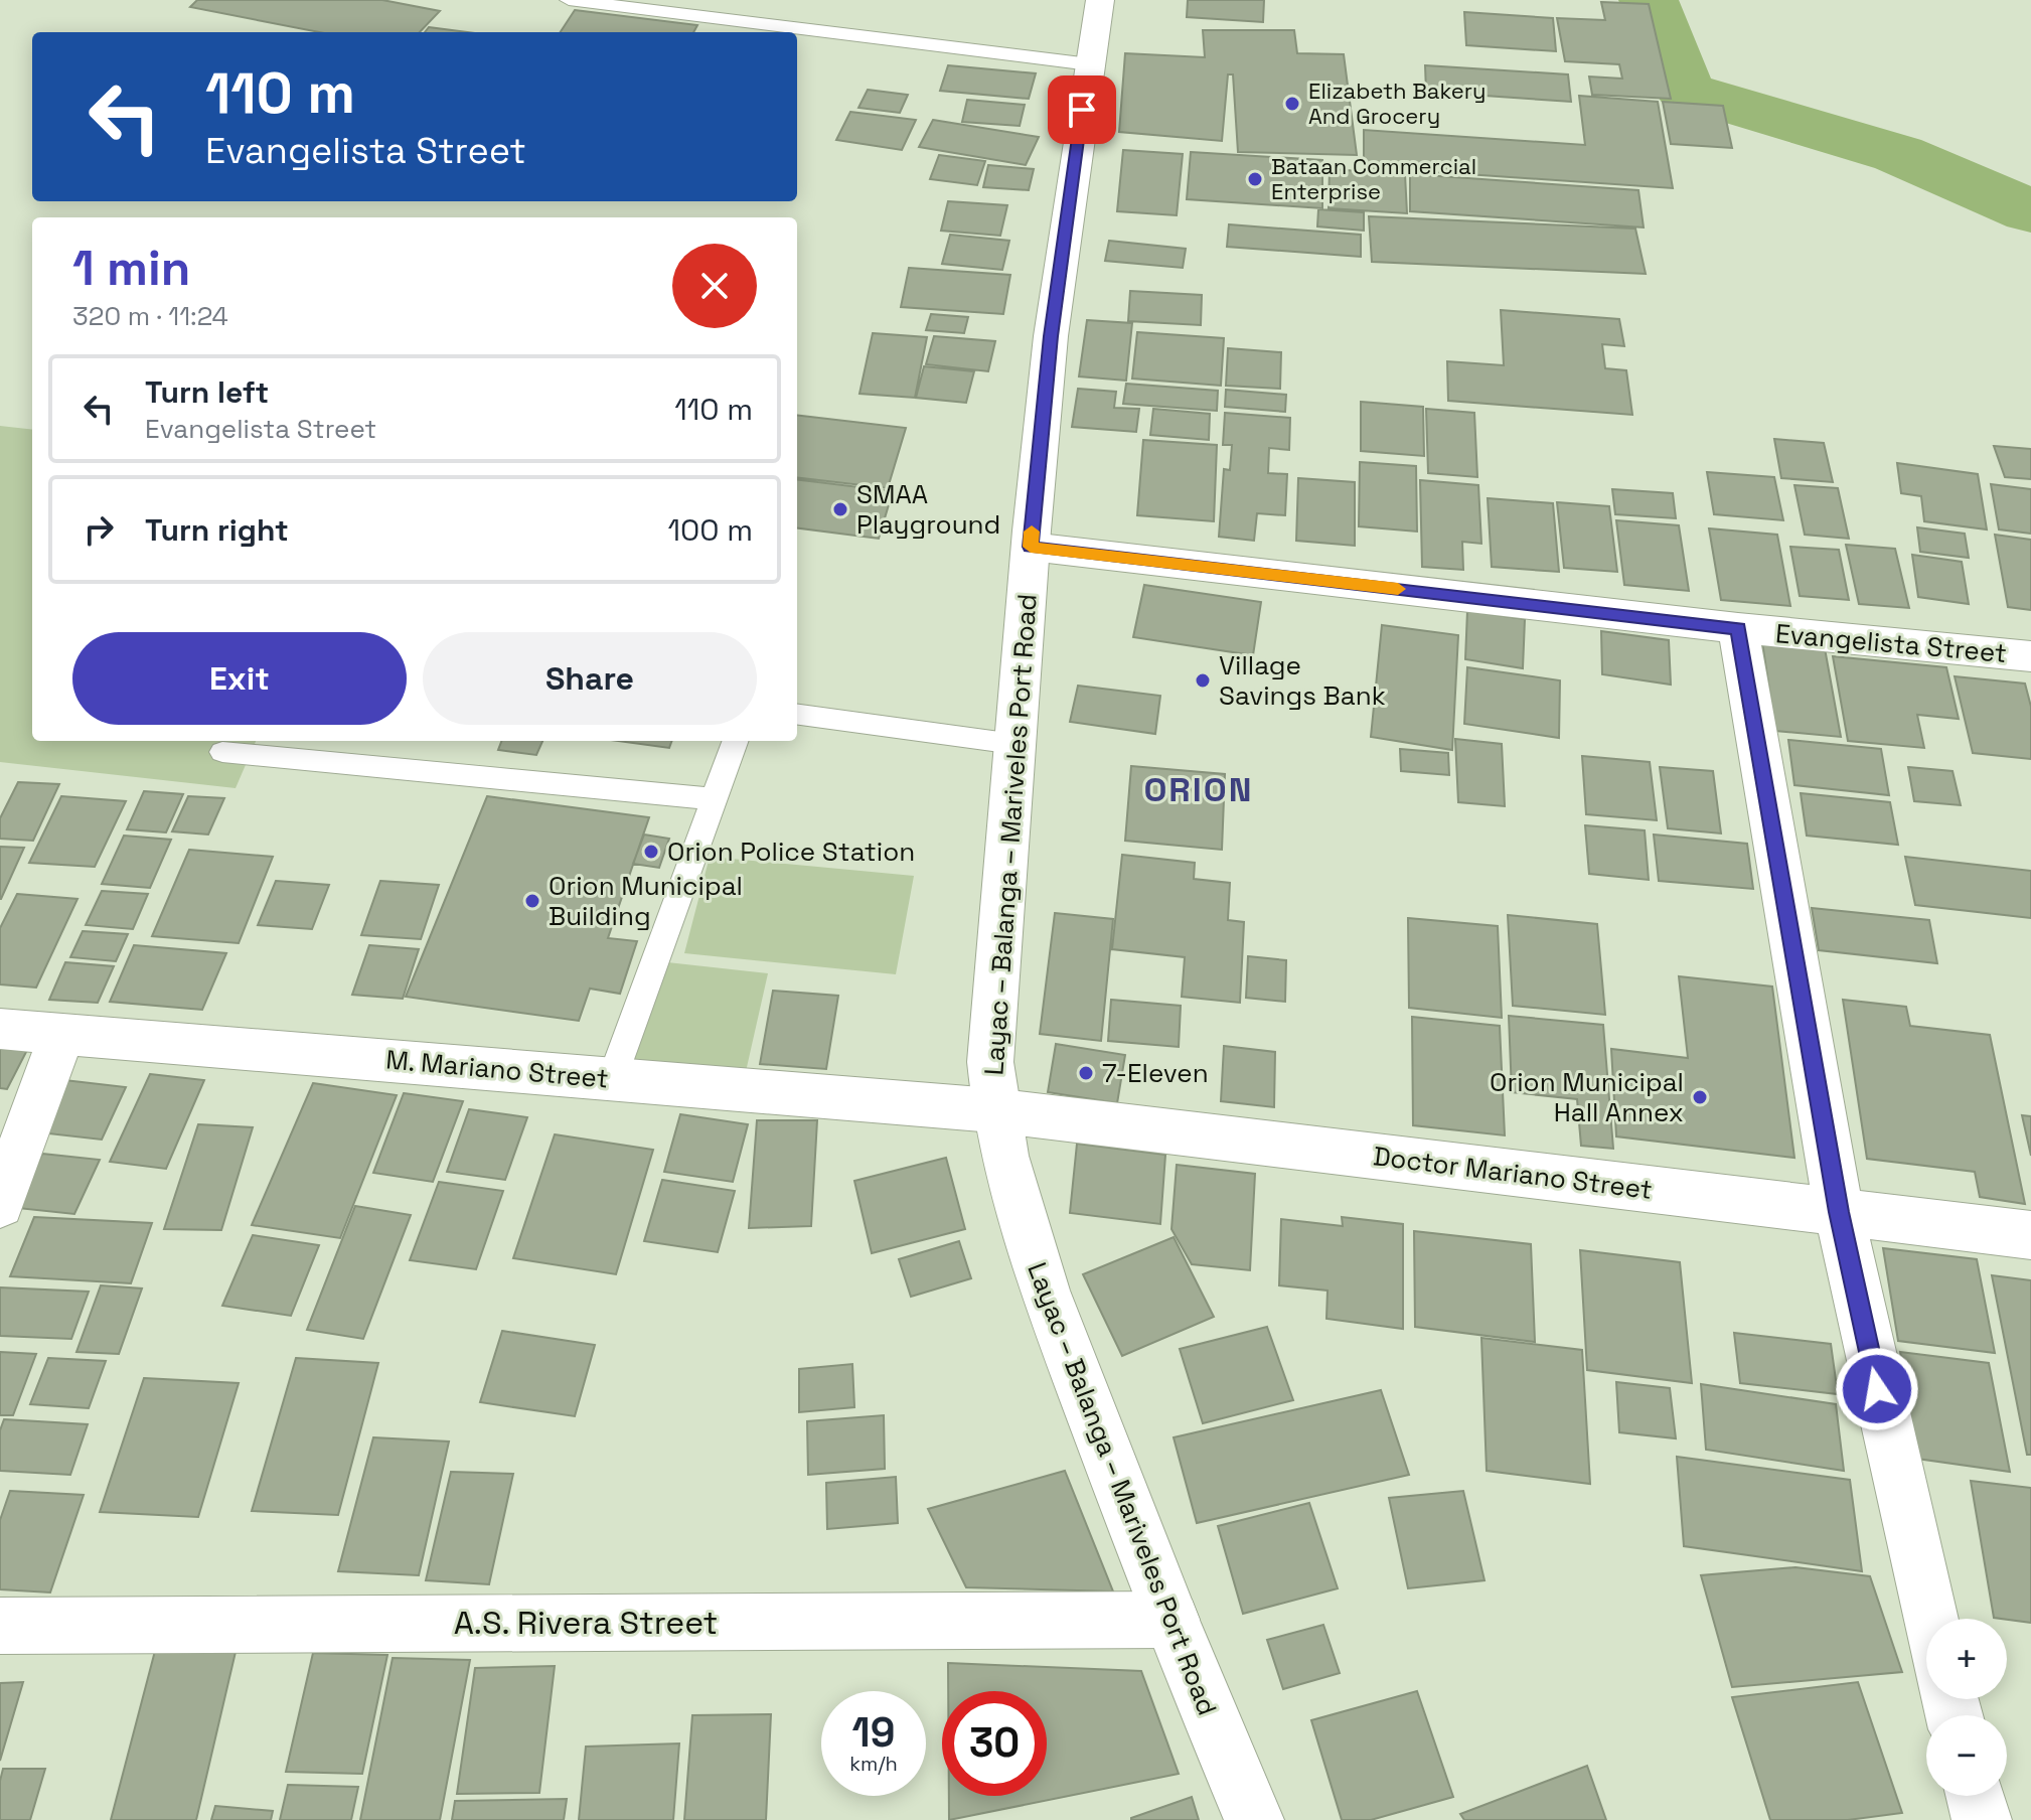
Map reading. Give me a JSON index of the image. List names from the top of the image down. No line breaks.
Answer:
{"streets":{"street":["Evangelista Street","Layac – Balanga – Mariveles Port Road","M. Mariano Street","Doctor Mariano Street","A.S. Rivera Street"]},"crossings":[["Evangelista Street","Layac – Balanga – Mariveles Port Road"],["Layac – Balanga – Mariveles Port Road","M. Mariano Street"],["Layac – Balanga – Mariveles Port Road","Doctor Mariano Street"],["Layac – Balanga – Mariveles Port Road","A.S. Rivera Street"],["M. Mariano Street","Doctor Mariano Street"]],"districts":["ORION"],"places":["Elizabeth Bakery And Grocery","Bataan Commercial Enterprise","SMAA Playground","Village Savings Bank","Orion Police Station","Orion Municipal Building","7-Eleven","Orion Municipal Hall Annex"],"page":{"turn":["110 m","Evangelista Street"],"heading":["1 min","320 m · 11:24"],"list":[{"name":"Turn left","note":"Evangelista Street","value":"110 m"},{"name":"Turn right","value":"100 m"}],"buttons":["Exit","Share"],"map_buttons":["+","−"],"speed":"19 km/h","limit":"30"}}
